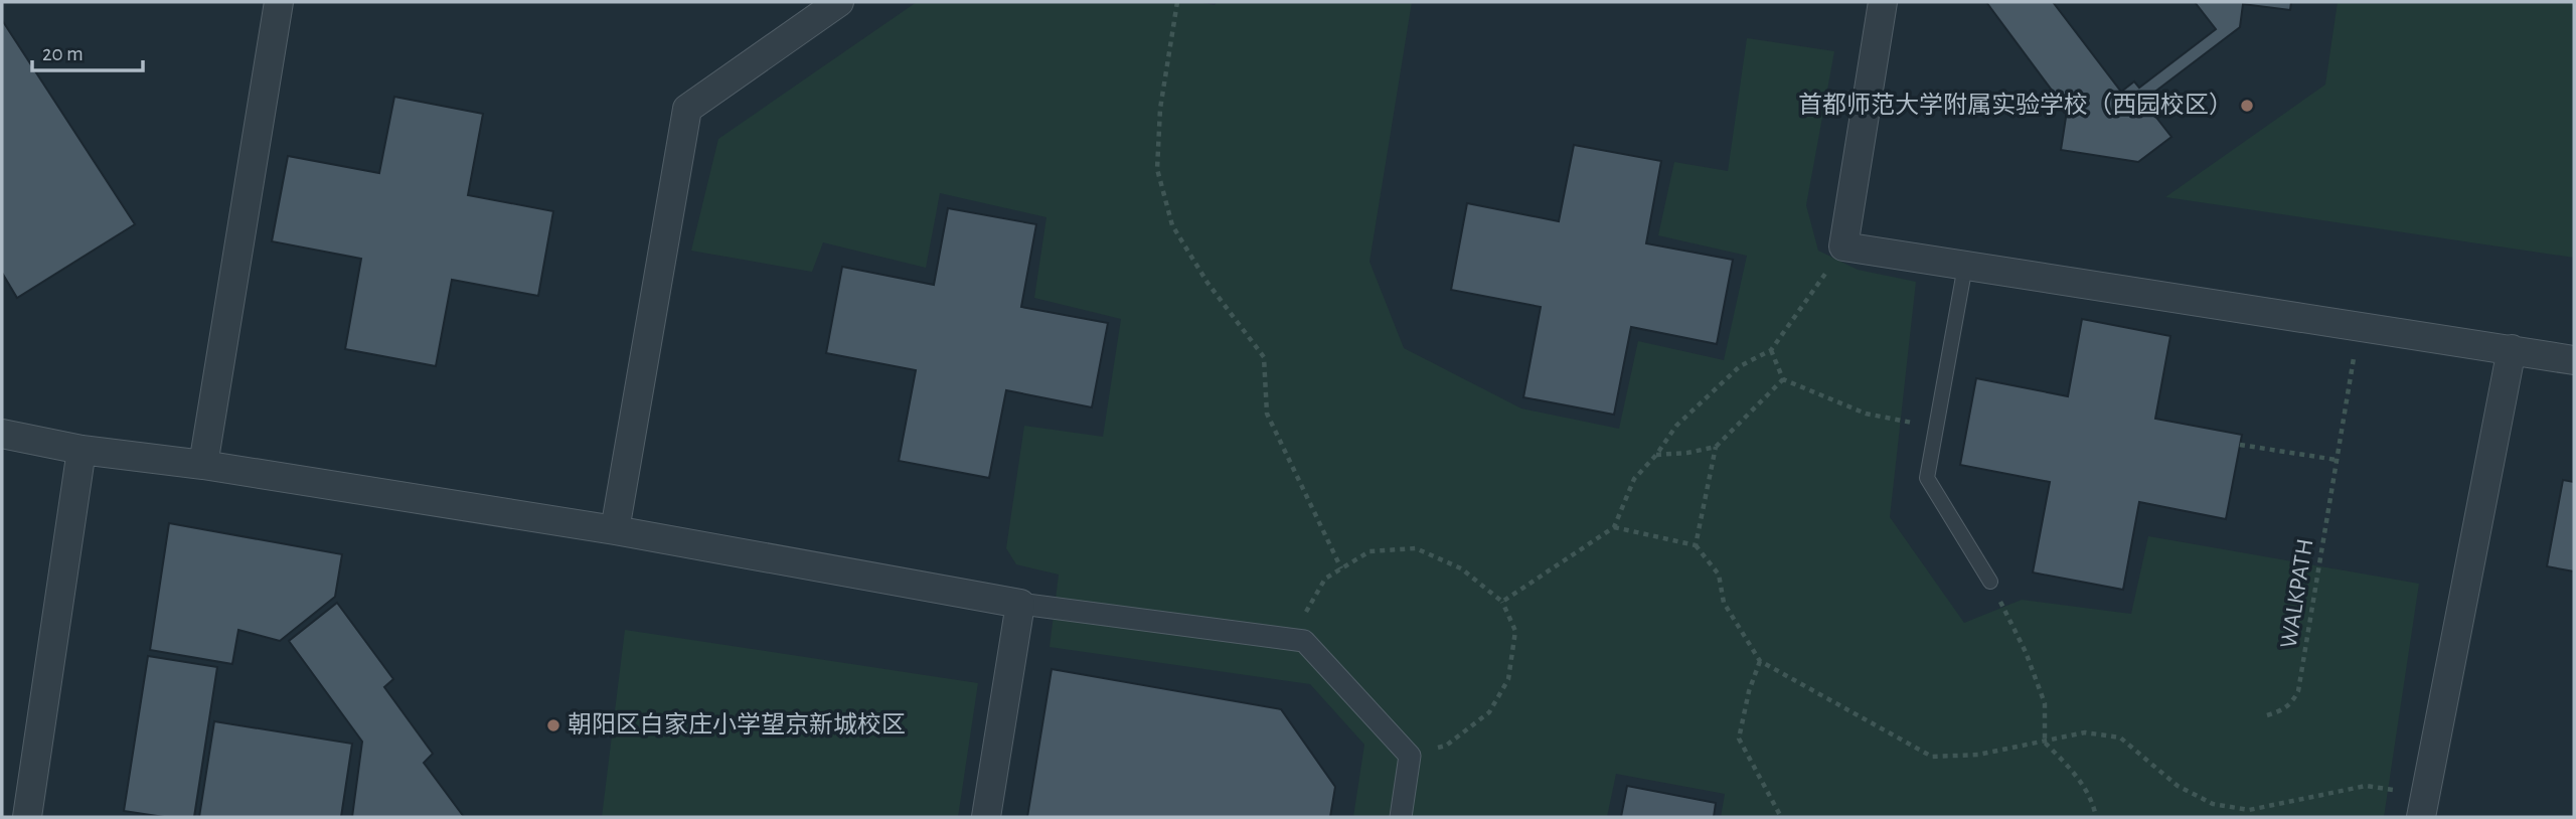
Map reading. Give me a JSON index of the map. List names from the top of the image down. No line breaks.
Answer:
{"streets":{"path":["WALKPATH"]},"places":["首都师范大学附属实验学校（西园校区）","朝阳区白家庄小学望京新城校区"],"scale_bar":"20 m"}
